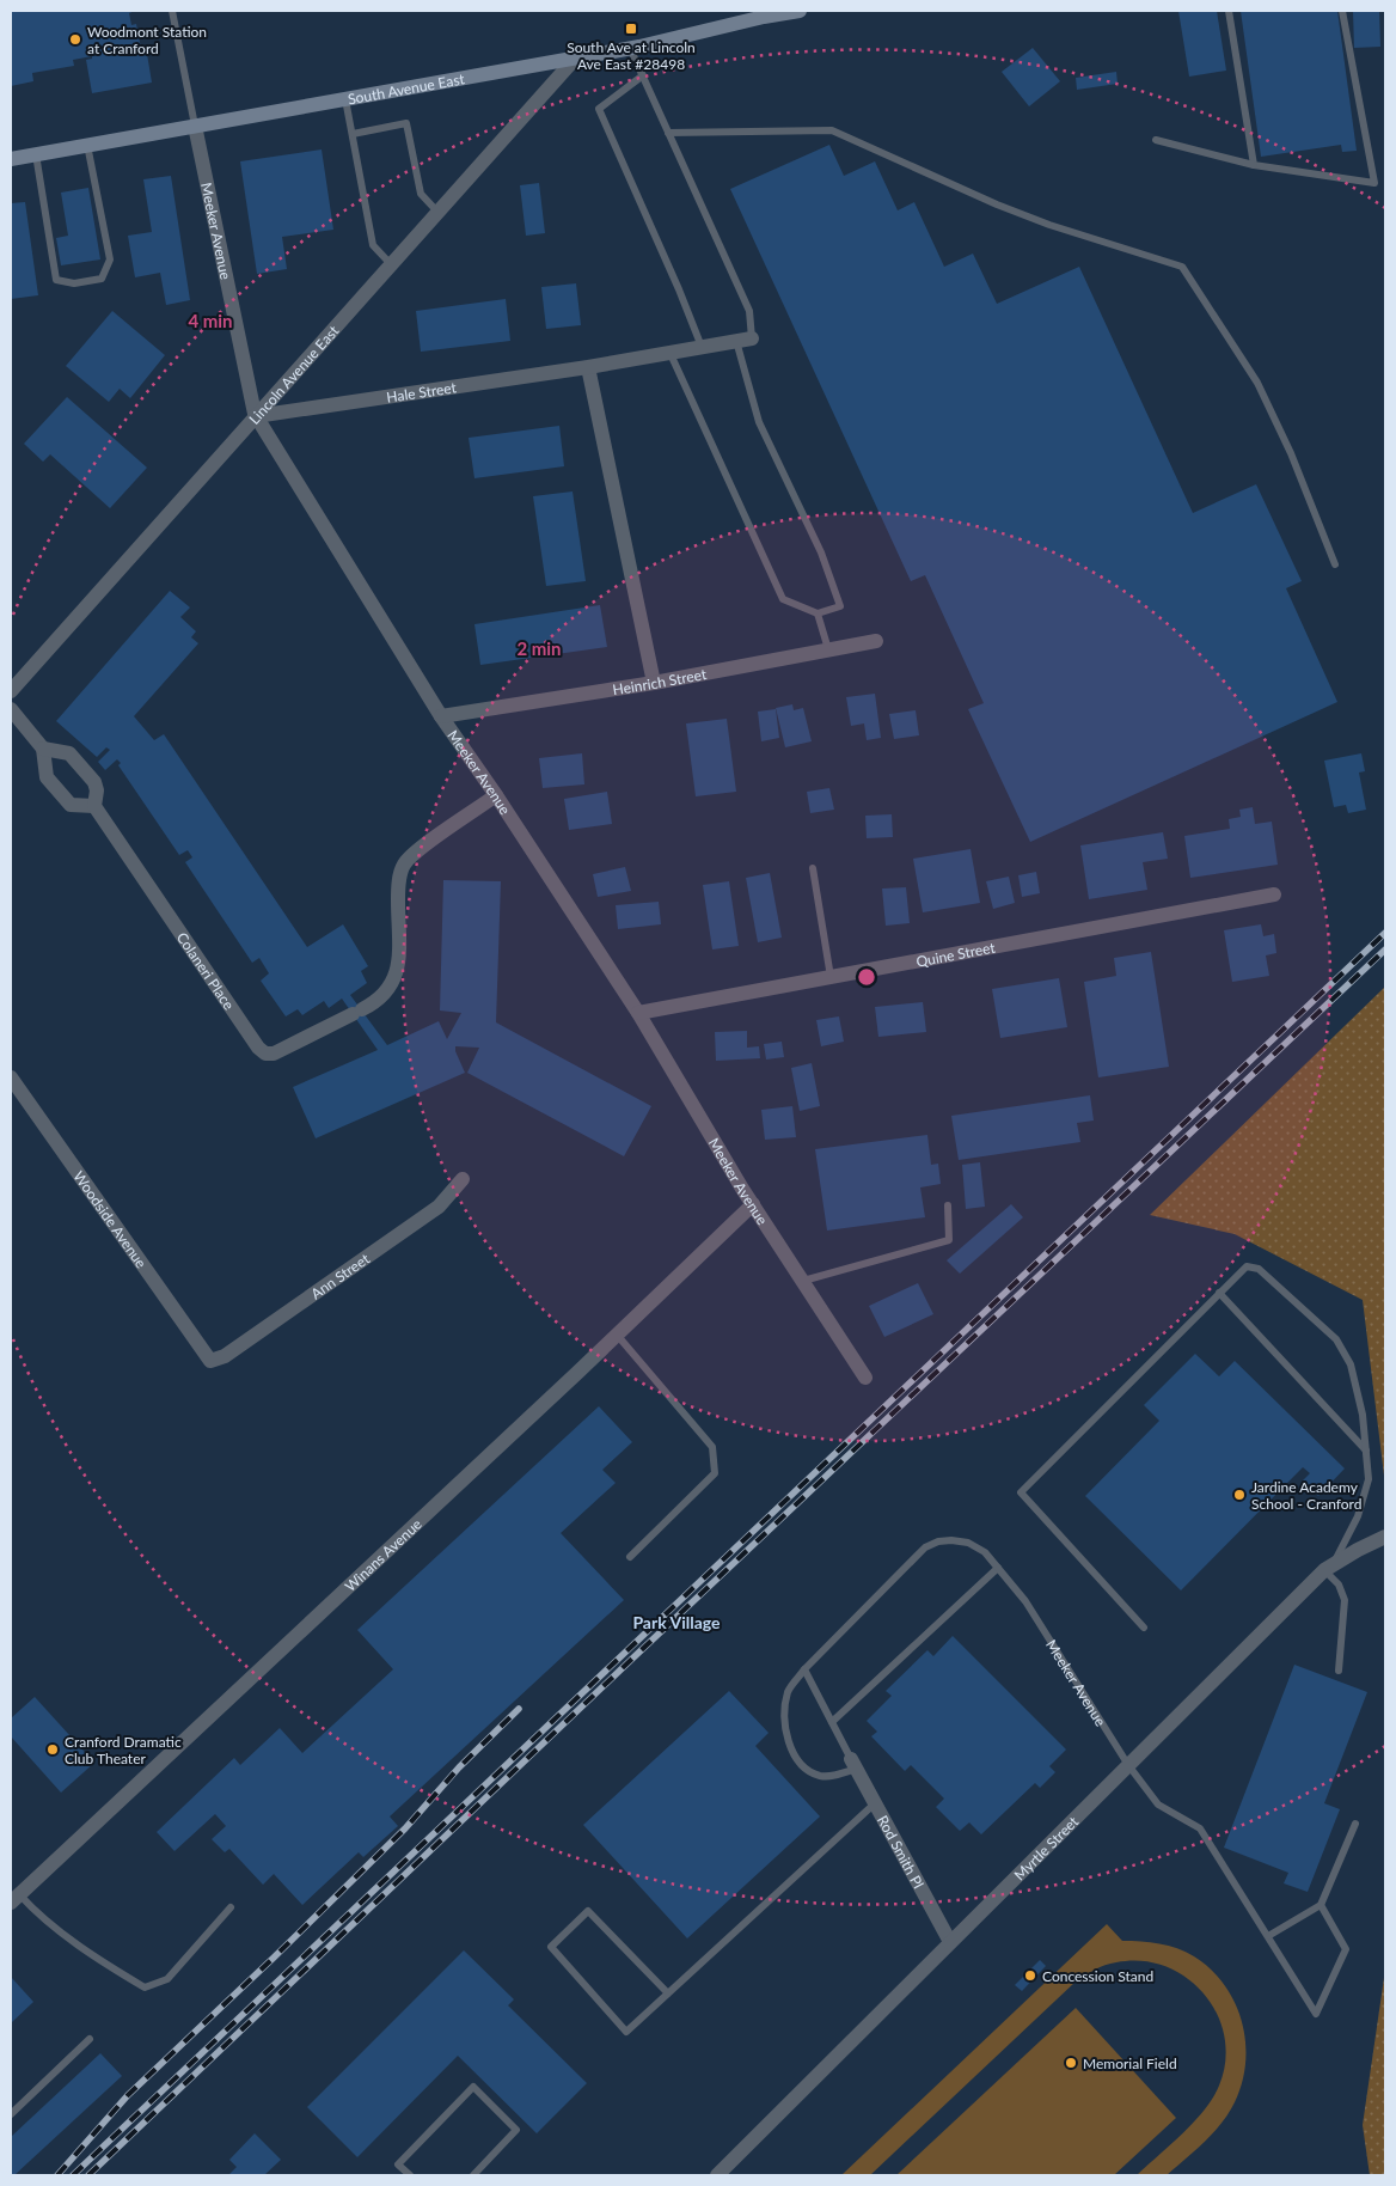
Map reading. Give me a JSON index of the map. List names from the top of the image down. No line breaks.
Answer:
{"streets":{"main road":["South Avenue East"],"street":["Meeker Avenue","Lincoln Avenue East","Hale Street","Heinrich Street","Quine Street","Colaneri Place","Woodside Avenue","Ann Street","Winans Avenue","Myrtle Street","Rod Smith Pl"]},"crossings":[["South Avenue East","Meeker Avenue"],["South Avenue East","Lincoln Avenue East"],["Meeker Avenue","Lincoln Avenue East"],["Meeker Avenue","Hale Street"],["Meeker Avenue","Heinrich Street"],["Meeker Avenue","Quine Street"],["Meeker Avenue","Colaneri Place"],["Meeker Avenue","Winans Avenue"],["Meeker Avenue","Myrtle Street"],["Meeker Avenue","Rod Smith Pl"],["Lincoln Avenue East","Hale Street"],["Woodside Avenue","Ann Street"],["Myrtle Street","Rod Smith Pl"]],"districts":["Park Village"],"places":{"transit":["South Ave at Lincoln Ave East #28498"],"other":["Woodmont Station at Cranford","Jardine Academy School - Cranford","Cranford Dramatic Club Theater","Concession Stand","Memorial Field"]},"rings":["4 min","2 min"]}
